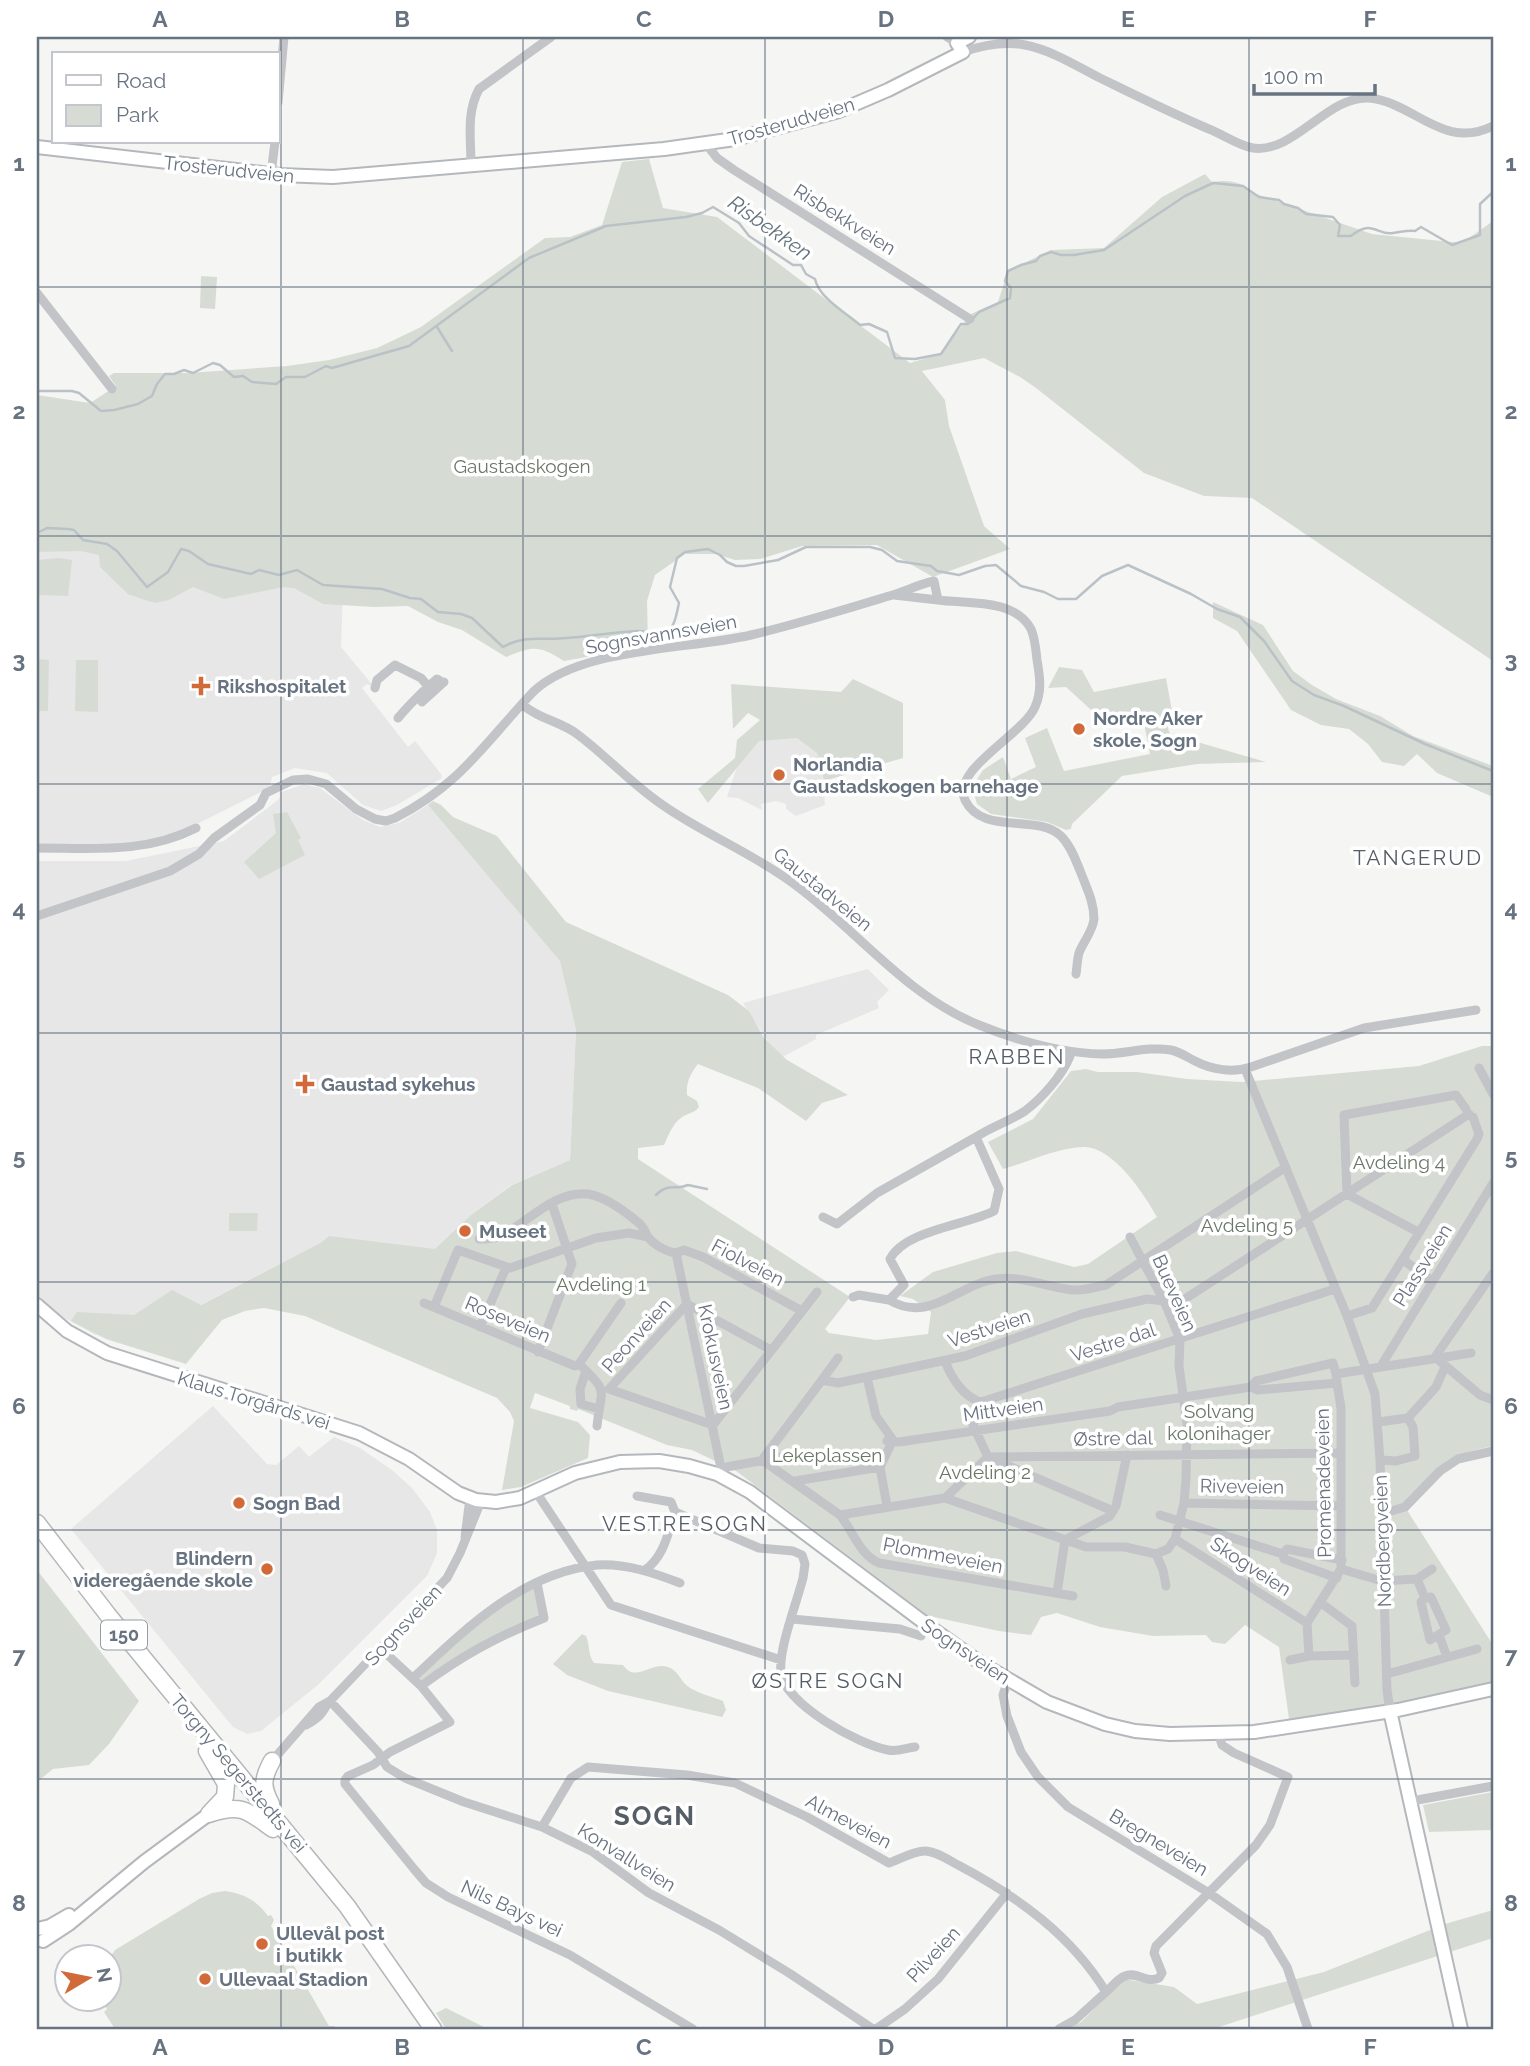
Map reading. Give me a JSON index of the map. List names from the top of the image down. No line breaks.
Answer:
{"streets":{"highway":["150","Torgny Segerstedts vei"],"main road":["Trosterudveien","Klaus Torgårds vei","Nordbergveien","Sognsveien"],"street":["Risbekkveien","Sognsvannsveien","Gaustadveien","Fiolveien","Plassveien","Bueveien","Roseveien","Vestveien","Peonveien","Vestre dal","Krokusveien","Mittveien","Østre dal","Promenadeveien","Riveveien","Plommeveien","Skogveien","Almeveien","Bregneveien","Konvallveien","Nils Bays vei","Pilveien"]},"crossings":[["Trosterudveien","Risbekkveien"],["Sognsvannsveien","Gaustadveien"],["Gaustadveien","Nordbergveien"],["Fiolveien","Krokusveien"],["Plassveien","Mittveien"],["Bueveien","Vestveien"],["Bueveien","Vestre dal"],["Bueveien","Mittveien"],["Bueveien","Østre dal"],["Bueveien","Riveveien"],["Bueveien","Skogveien"],["Vestveien","Nordbergveien"],["Peonveien","Krokusveien"],["Vestre dal","Nordbergveien"],["Krokusveien","Plommeveien"],["Klaus Torgårds vei","Sognsveien"],["Mittveien","Promenadeveien"],["Mittveien","Nordbergveien"],["Østre dal","Promenadeveien"],["Promenadeveien","Riveveien"],["Promenadeveien","Skogveien"],["Nordbergveien","Sognsveien"],["Sognsveien","Bregneveien"],["Sognsveien","Konvallveien"],["Almeveien","Konvallveien"],["Almeveien","Pilveien"],["Konvallveien","Nils Bays vei"],["Konvallveien","Pilveien"]],"districts":["TANGERUD","RABBEN","VESTRE SOGN","ØSTRE SOGN","SOGN"],"water":["Risbekken"],"parks":["Gaustadskogen","Avdeling 4","Avdeling 5","Avdeling 1","Solvang kolonihager","Lekeplassen","Avdeling 2"],"places":{"health":["Rikshospitalet","Gaustad sykehus"],"other":["Nordre Aker skole, Sogn","Norlandia Gaustadskogen barnehage","Museet","Sogn Bad","Blindern videregående skole","Ullevål post i butikk","Ullevaal Stadion"]},"legend":["Road","Park"],"scale_bar":"100 m","north":"right","grid":{"columns":["A","B","C","D","E","F"],"rows":["1","2","3","4","5","6","7","8"]}}
